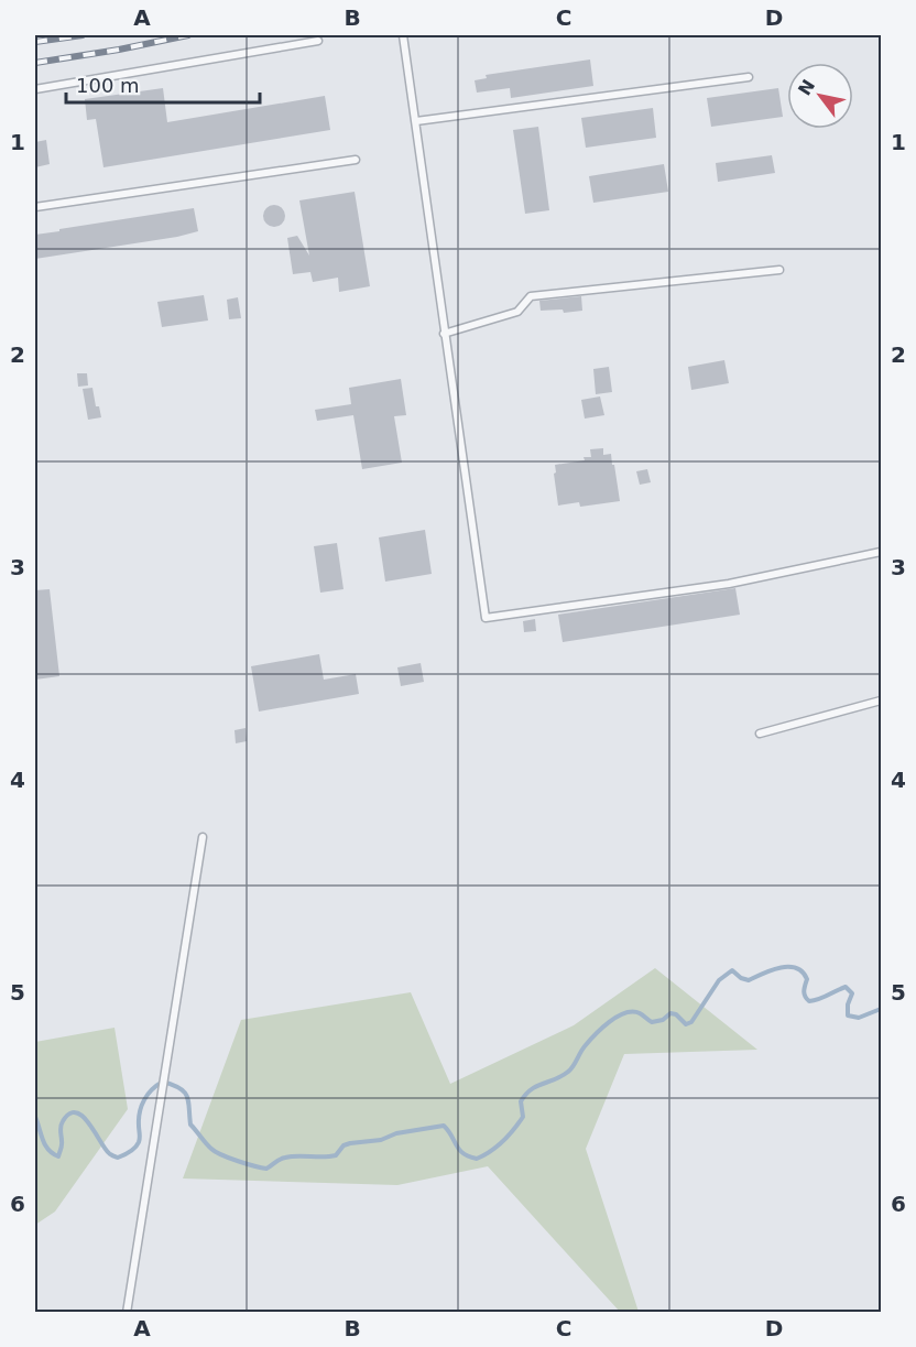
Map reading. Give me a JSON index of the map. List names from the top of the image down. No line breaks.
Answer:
{"scale_bar":"100 m","north":"top left","grid":{"columns":["A","B","C","D"],"rows":["1","2","3","4","5","6"]}}
